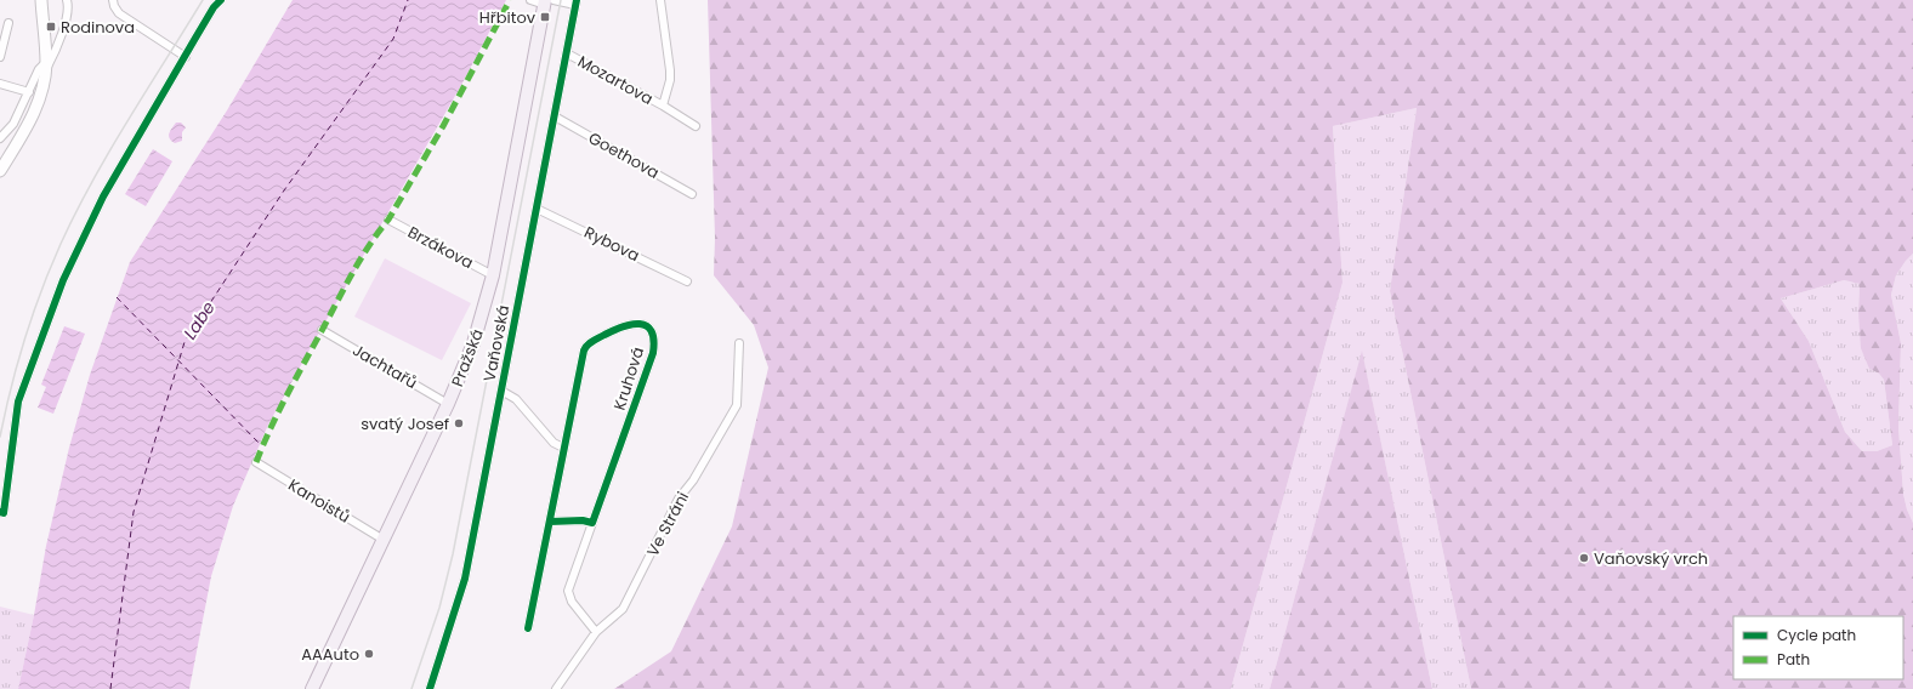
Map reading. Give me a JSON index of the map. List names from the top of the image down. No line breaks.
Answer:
{"streets":{"main road":["Pražská"],"street":["Mozartova","Goethova","Rybova","Brzákova","Vaňovská","Jachtařů","Kruhová","Kanoistů","Ve Stráni"]},"crossings":[["Mozartova","Vaňovská"],["Goethova","Vaňovská"],["Rybova","Vaňovská"],["Brzákova","Pražská"],["Pražská","Jachtařů"],["Pražská","Kanoistů"],["Kruhová","Ve Stráni"]],"water":["Labe"],"places":{"transit":["Hřbitov","Rodinova"],"other":["svatý Josef","Vaňovský vrch","AAAuto"]},"legend":["Cycle path","Path"]}
